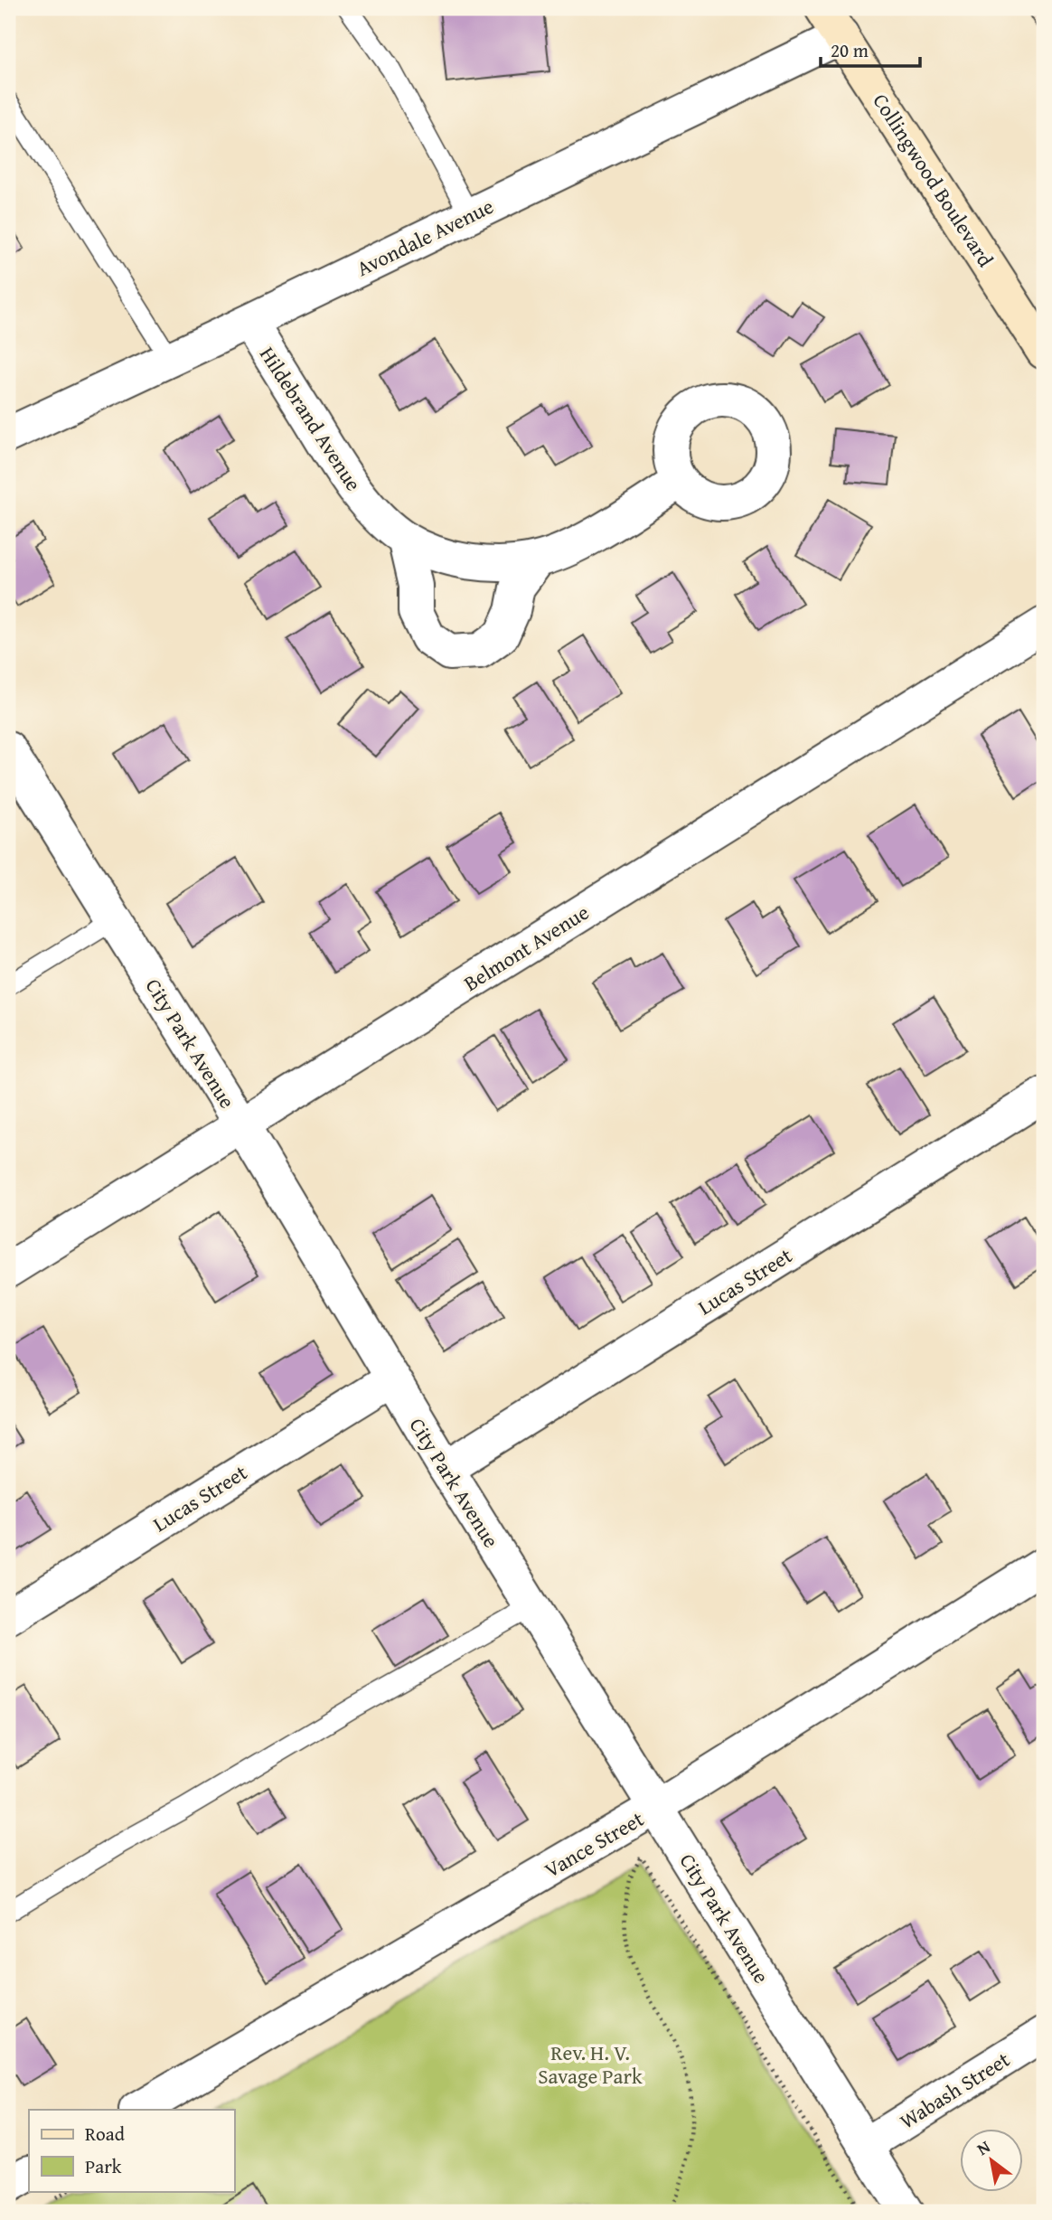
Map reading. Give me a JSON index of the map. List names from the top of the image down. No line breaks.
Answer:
{"streets":{"main road":["Collingwood Boulevard"],"street":["Avondale Avenue","Hildebrand Avenue","Belmont Avenue","City Park Avenue","Lucas Street","Vance Street","Wabash Street"]},"crossings":[["Collingwood Boulevard","Avondale Avenue"],["Avondale Avenue","Hildebrand Avenue"],["Belmont Avenue","City Park Avenue"],["City Park Avenue","Lucas Street"],["City Park Avenue","Vance Street"],["City Park Avenue","Wabash Street"]],"parks":["Rev. H. V. Savage Park"],"legend":["Road","Park"],"scale_bar":"20 m","north":"top left"}
